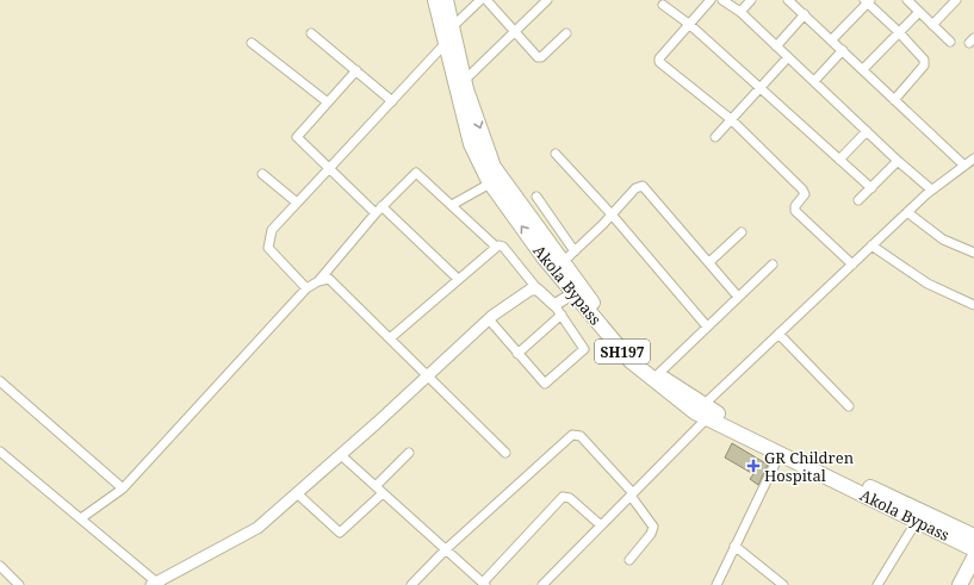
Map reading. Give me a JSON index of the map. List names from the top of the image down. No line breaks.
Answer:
{"streets":{"main road":["Akola Bypass","SH197"]},"places":{"health":["GR Children Hospital"]}}
